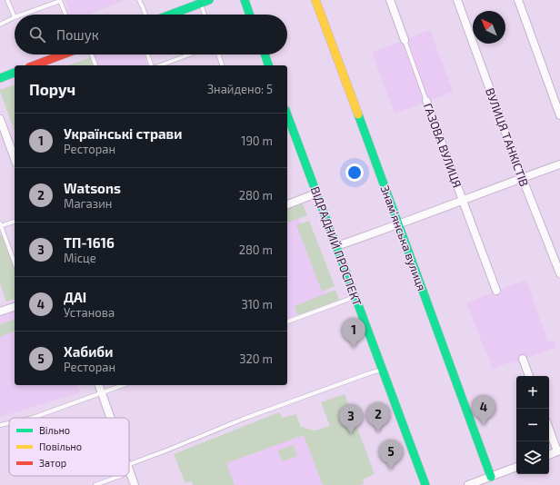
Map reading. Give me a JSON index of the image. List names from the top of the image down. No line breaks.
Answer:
{"streets":{"street":["ВУЛИЦЯ ТАНКІСТІВ","ГАЗОВА ВУЛИЦЯ","Знамʼянська вулиця","ВІДРАДНИЙ ПРОСПЕКТ"]},"legend":["Вільно","Повільно","Затор"],"north":"top left","page":{"search":"Пошук","heading":["Поруч","Знайдено: 5"],"list":[{"mark":"1","name":"Українські страви","note":"Ресторан","value":"190 m"},{"mark":"2","name":"Watsons","note":"Магазин","value":"280 m"},{"mark":"3","name":"ТП-1616","note":"Місце","value":"280 m"},{"mark":"4","name":"ДАІ","note":"Установа","value":"310 m"},{"mark":"5","name":"Хабиби","note":"Ресторан","value":"320 m"}],"pins":["1","4","2","3","5"],"map_buttons":["+","−"]}}
